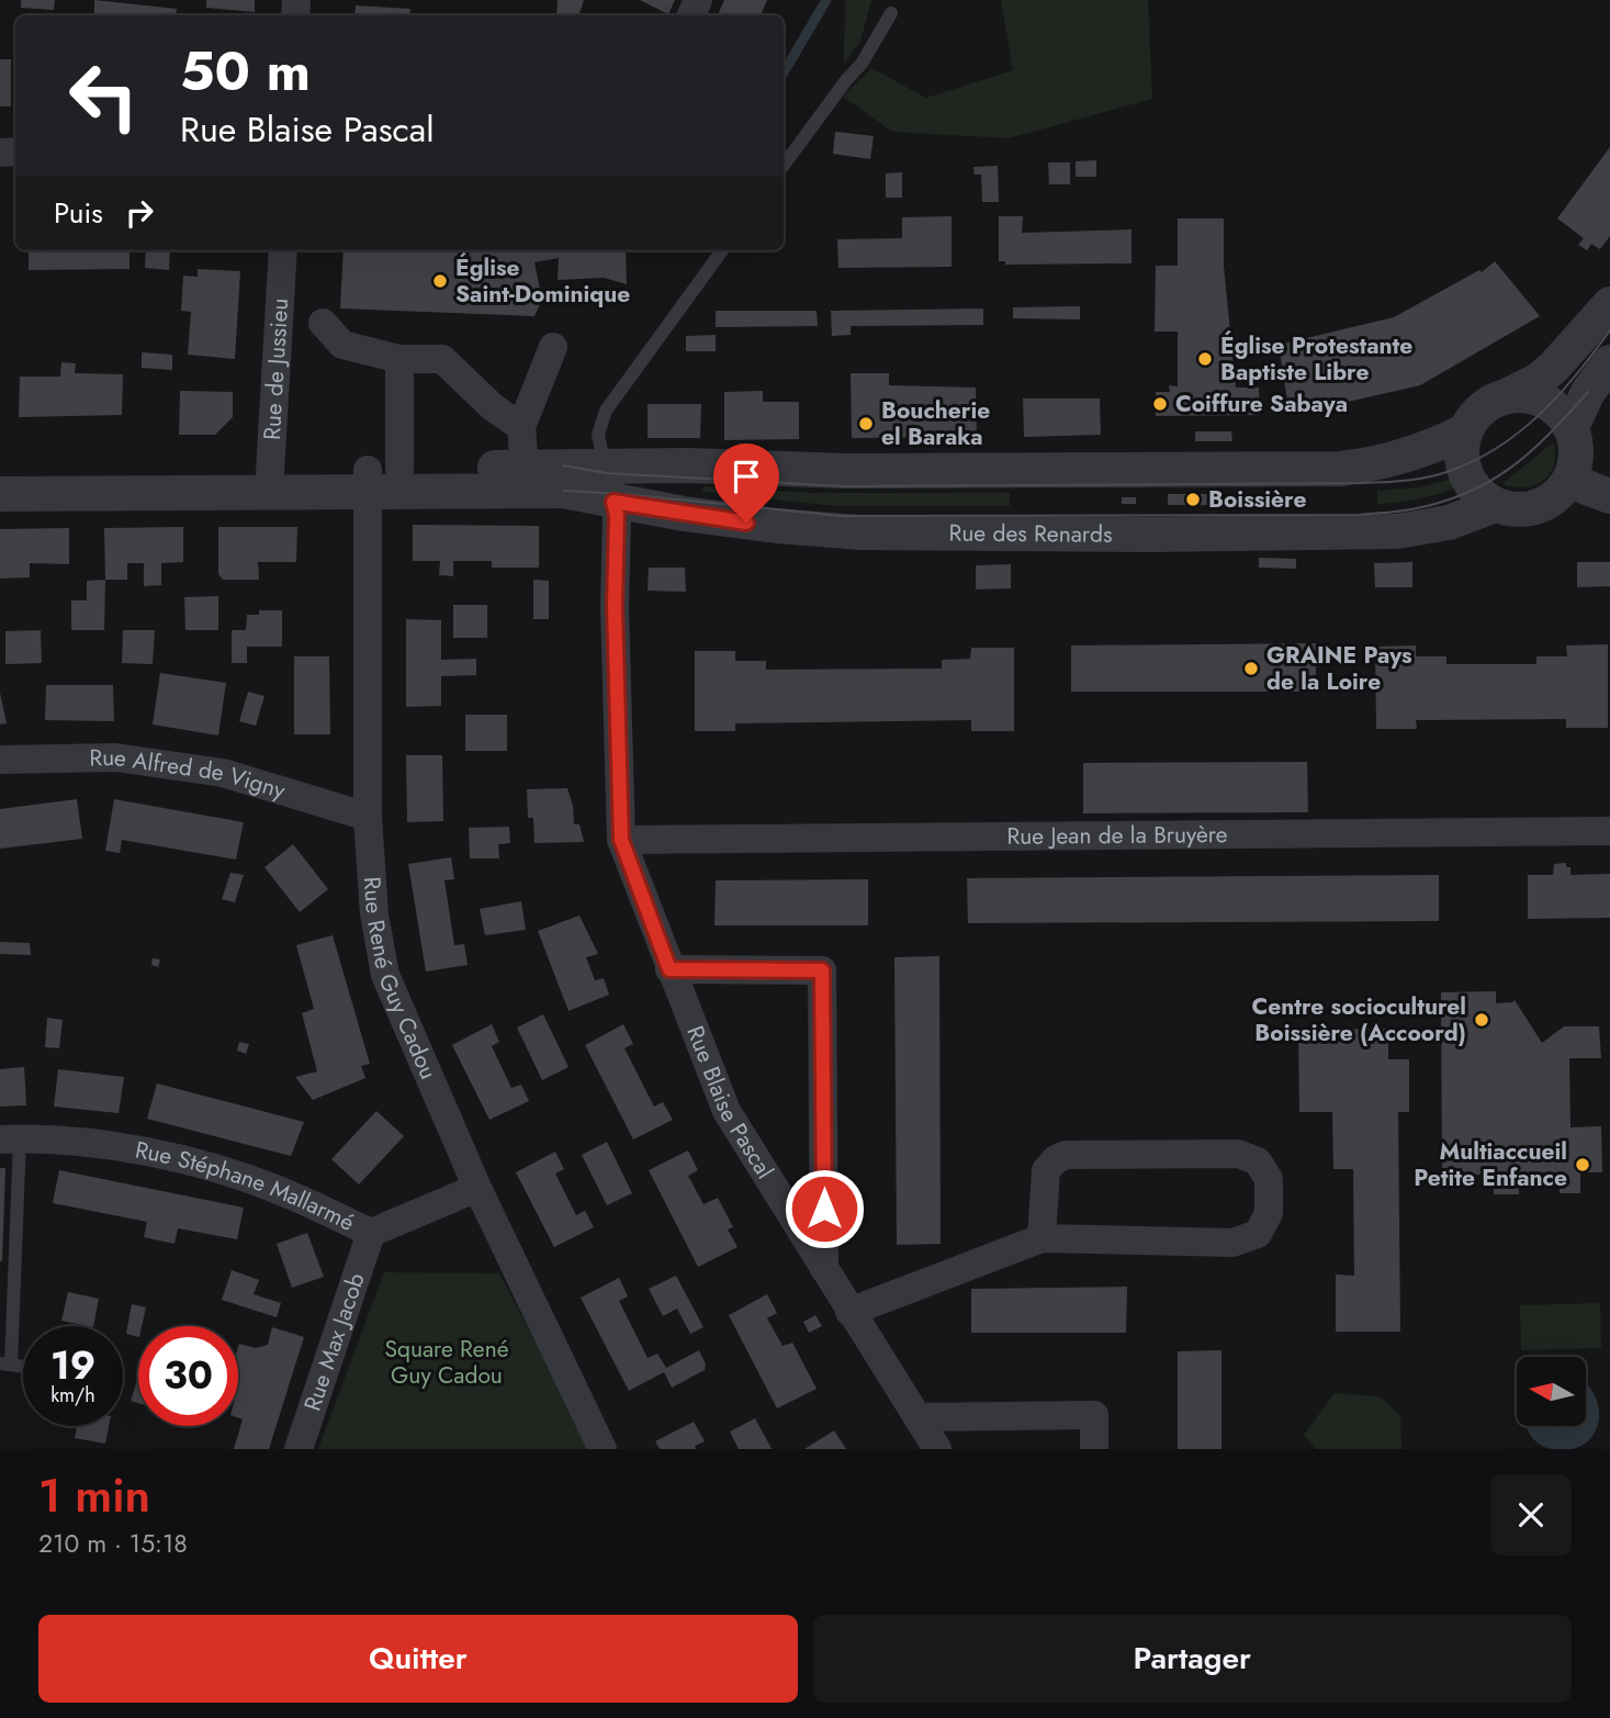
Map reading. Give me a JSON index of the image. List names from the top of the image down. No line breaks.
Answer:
{"streets":{"street":["Rue de Jussieu","Rue des Renards","Rue Alfred de Vigny","Rue Jean de la Bruyère","Rue René Guy Cadou","Rue Blaise Pascal","Rue Stéphane Mallarmé","Rue Max Jacob"]},"crossings":[["Rue des Renards","Rue Blaise Pascal"],["Rue Alfred de Vigny","Rue René Guy Cadou"],["Rue Jean de la Bruyère","Rue Blaise Pascal"],["Rue René Guy Cadou","Rue Stéphane Mallarmé"],["Rue Stéphane Mallarmé","Rue Max Jacob"]],"parks":["Square René Guy Cadou"],"places":["Église Saint-Dominique","Église Protestante Baptiste Libre","Coiffure Sabaya","Boucherie el Baraka","Boissière","GRAINE Pays de la Loire","Centre socioculturel Boissière (Accoord)","Multiaccueil Petite Enfance"],"north":"left","page":{"turn":["50 m","Rue Blaise Pascal"],"then":"Puis","speed":"19 km/h","limit":"30","heading":["1 min","210 m · 15:18"],"buttons":["Quitter","Partager"]}}
